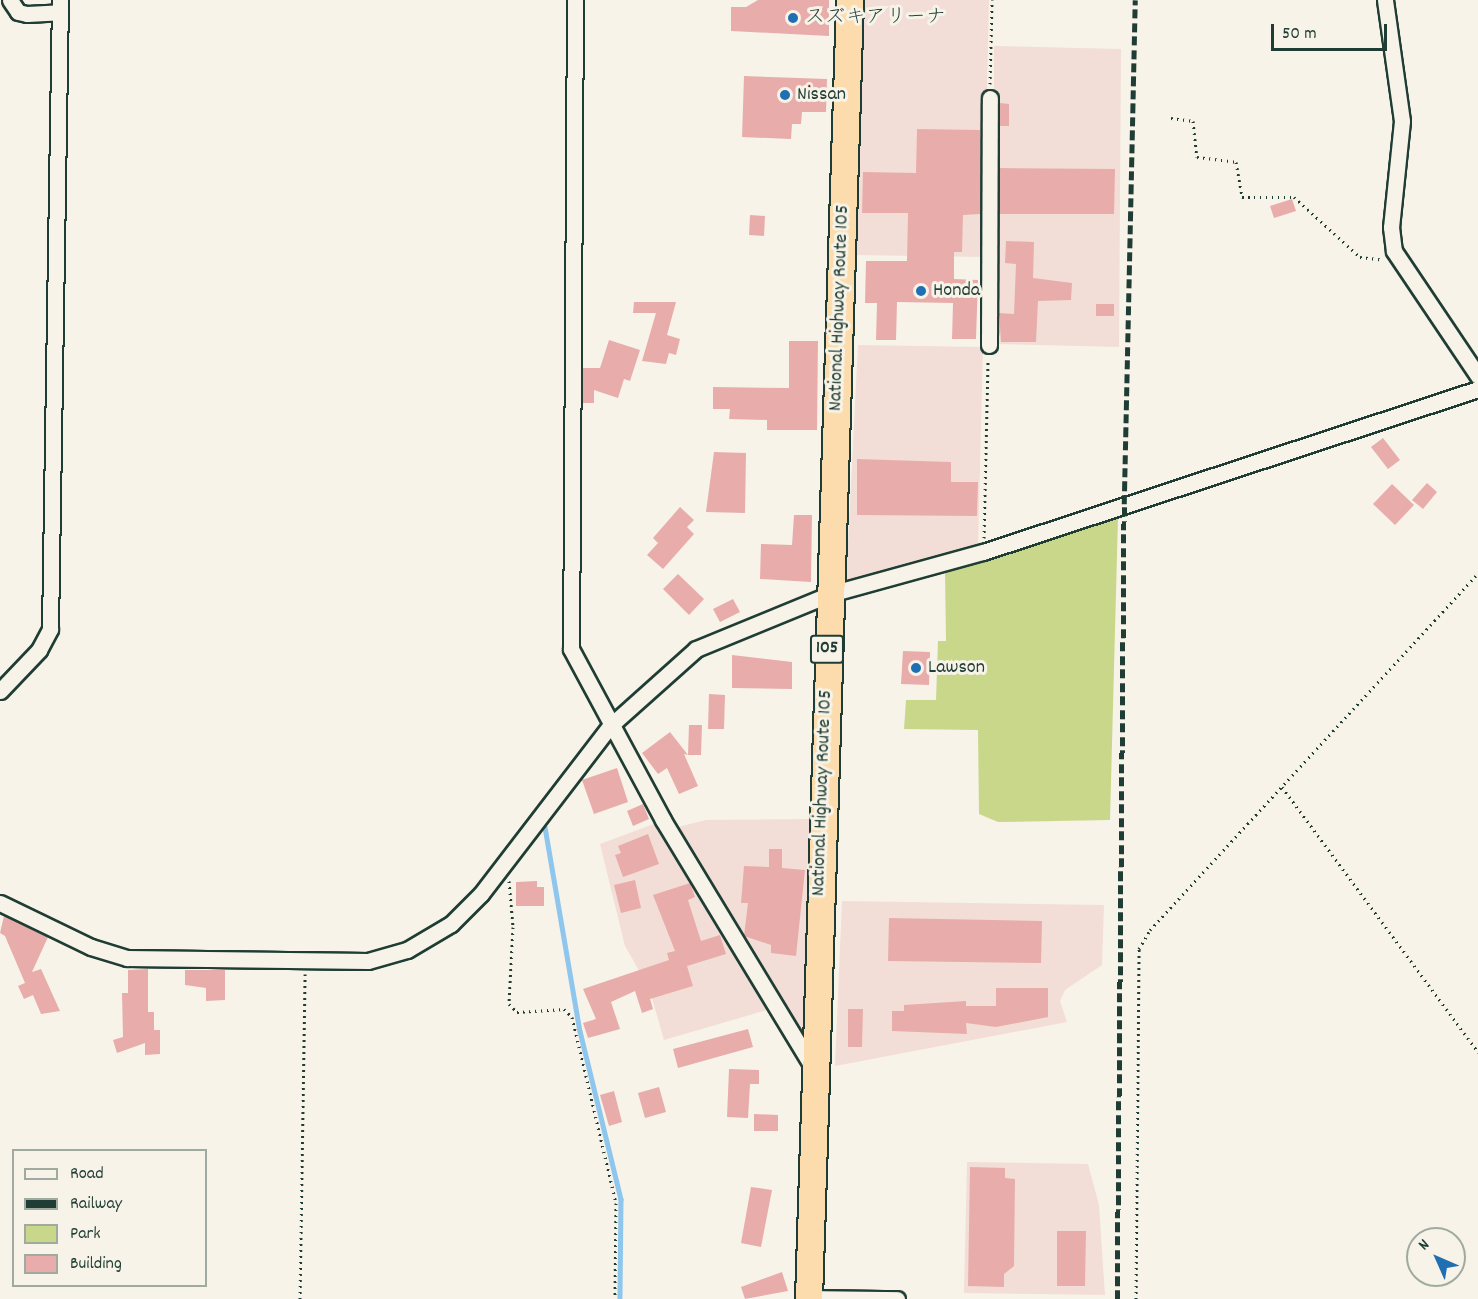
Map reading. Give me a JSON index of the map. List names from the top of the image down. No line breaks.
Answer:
{"streets":{"highway":["National Highway Route 105","105"]},"places":["スズキアリーナ","Nissan","Honda","Lawson"],"legend":["Road","Railway","Park","Building"],"scale_bar":"50 m","north":"top left"}
